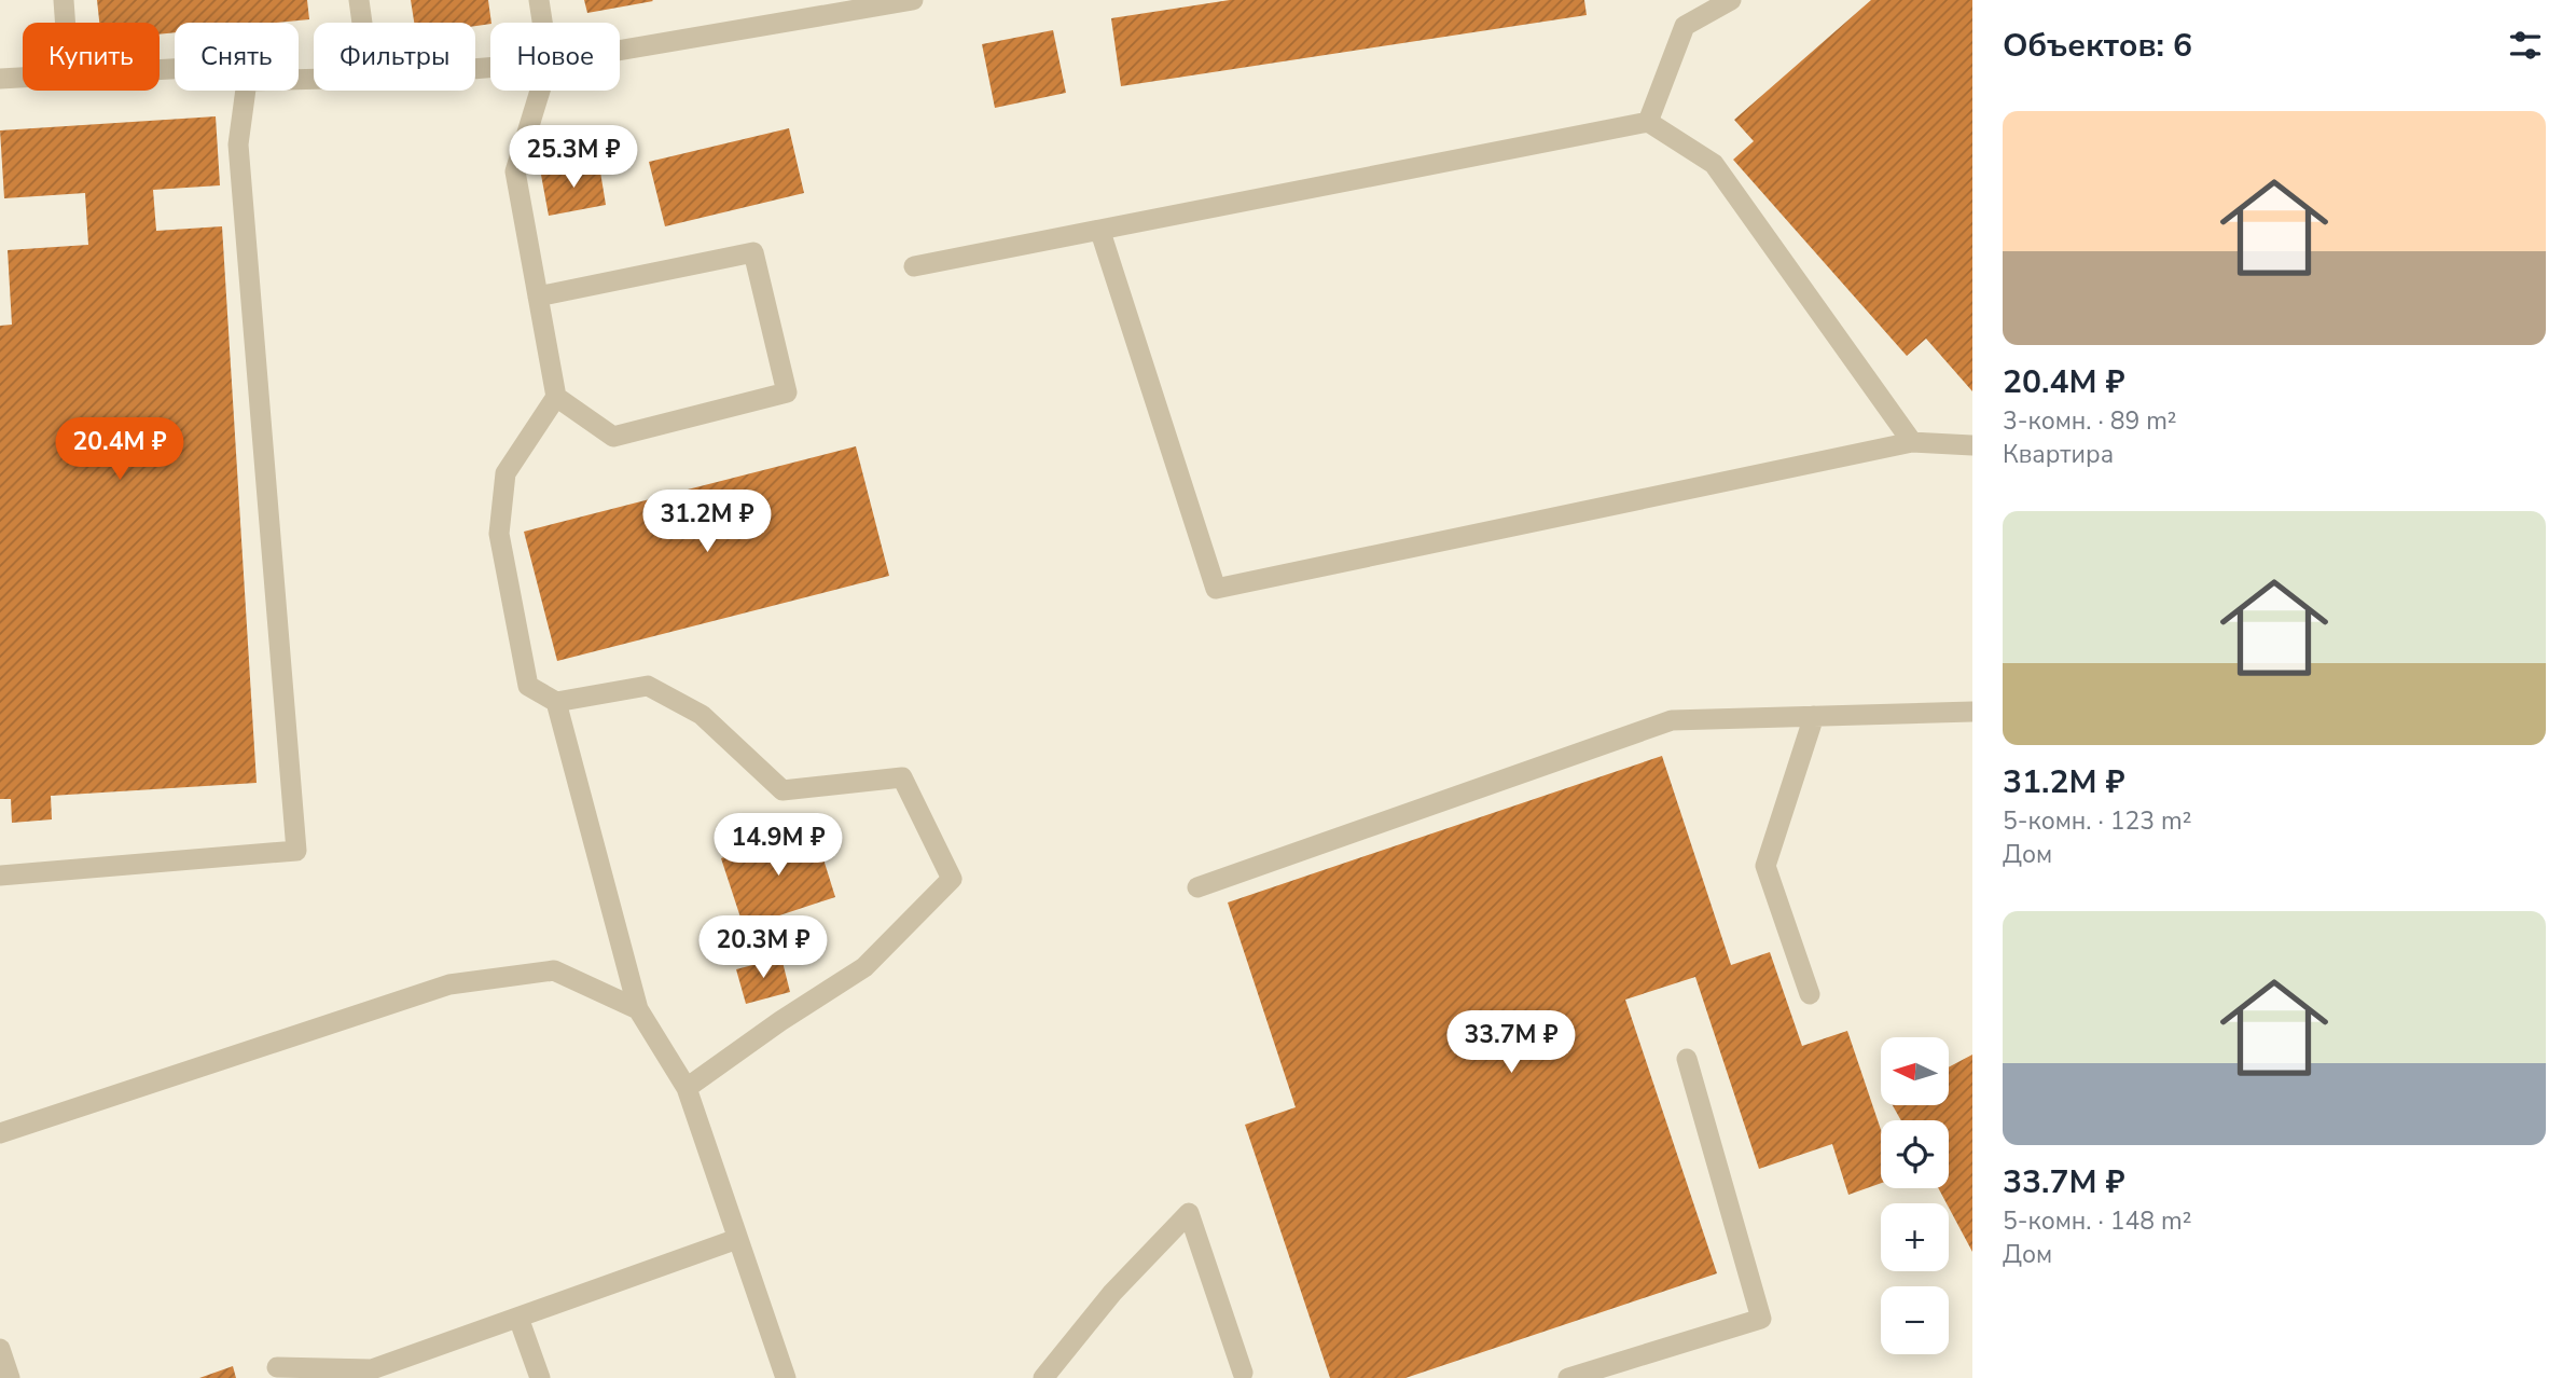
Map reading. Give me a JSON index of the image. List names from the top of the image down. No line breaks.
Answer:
{"north":"left","page":{"heading":"Объектов: 6","chip":["Купить","Снять","Фильтры","Новое"],"list":[{"name":"20.4M ₽","note":"3-комн. · 89 m² · Квартира"},{"name":"31.2M ₽","note":"5-комн. · 123 m² · Дом"},{"name":"33.7M ₽","note":"5-комн. · 148 m² · Дом"}],"price":["25.3M ₽","20.4M ₽","31.2M ₽","14.9M ₽","20.3M ₽","33.7M ₽"],"map_buttons":["+","−"]}}
